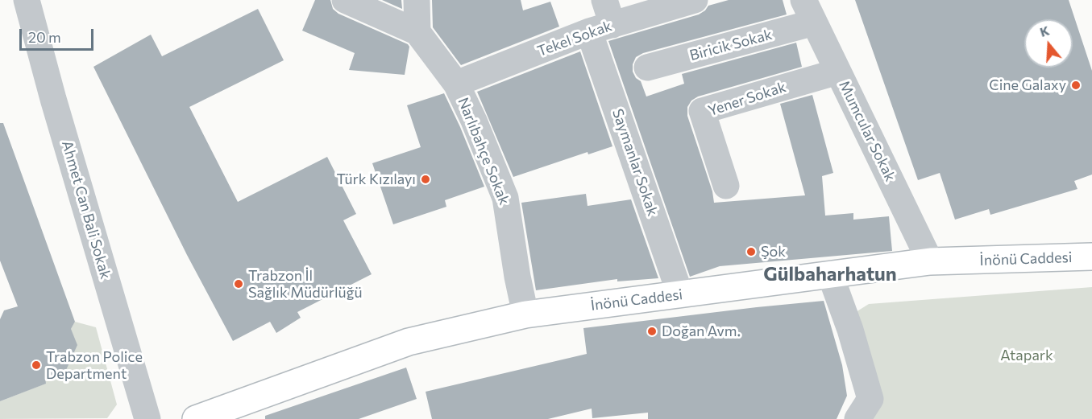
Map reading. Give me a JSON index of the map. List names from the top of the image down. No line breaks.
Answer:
{"streets":{"street":["Tekel Sokak","Biricik Sokak","Yener Sokak","Mumcular Sokak","Narlıbahçe Sokak","Saymanlar Sokak","Ahmet Can Bali Sokak","İnönü Caddesi"]},"crossings":[["Tekel Sokak","Narlıbahçe Sokak"],["Tekel Sokak","Saymanlar Sokak"],["Biricik Sokak","Mumcular Sokak"],["Yener Sokak","Mumcular Sokak"],["Mumcular Sokak","İnönü Caddesi"],["Narlıbahçe Sokak","İnönü Caddesi"],["Saymanlar Sokak","İnönü Caddesi"]],"districts":["Gülbaharhatun"],"parks":["Atapark"],"places":["Cine Galaxy","Türk Kızılayı","Şok","Trabzon İl Sağlık Müdürlüğü","Doğan Avm.","Trabzon Police Department"],"scale_bar":"20 m","north":"top"}
